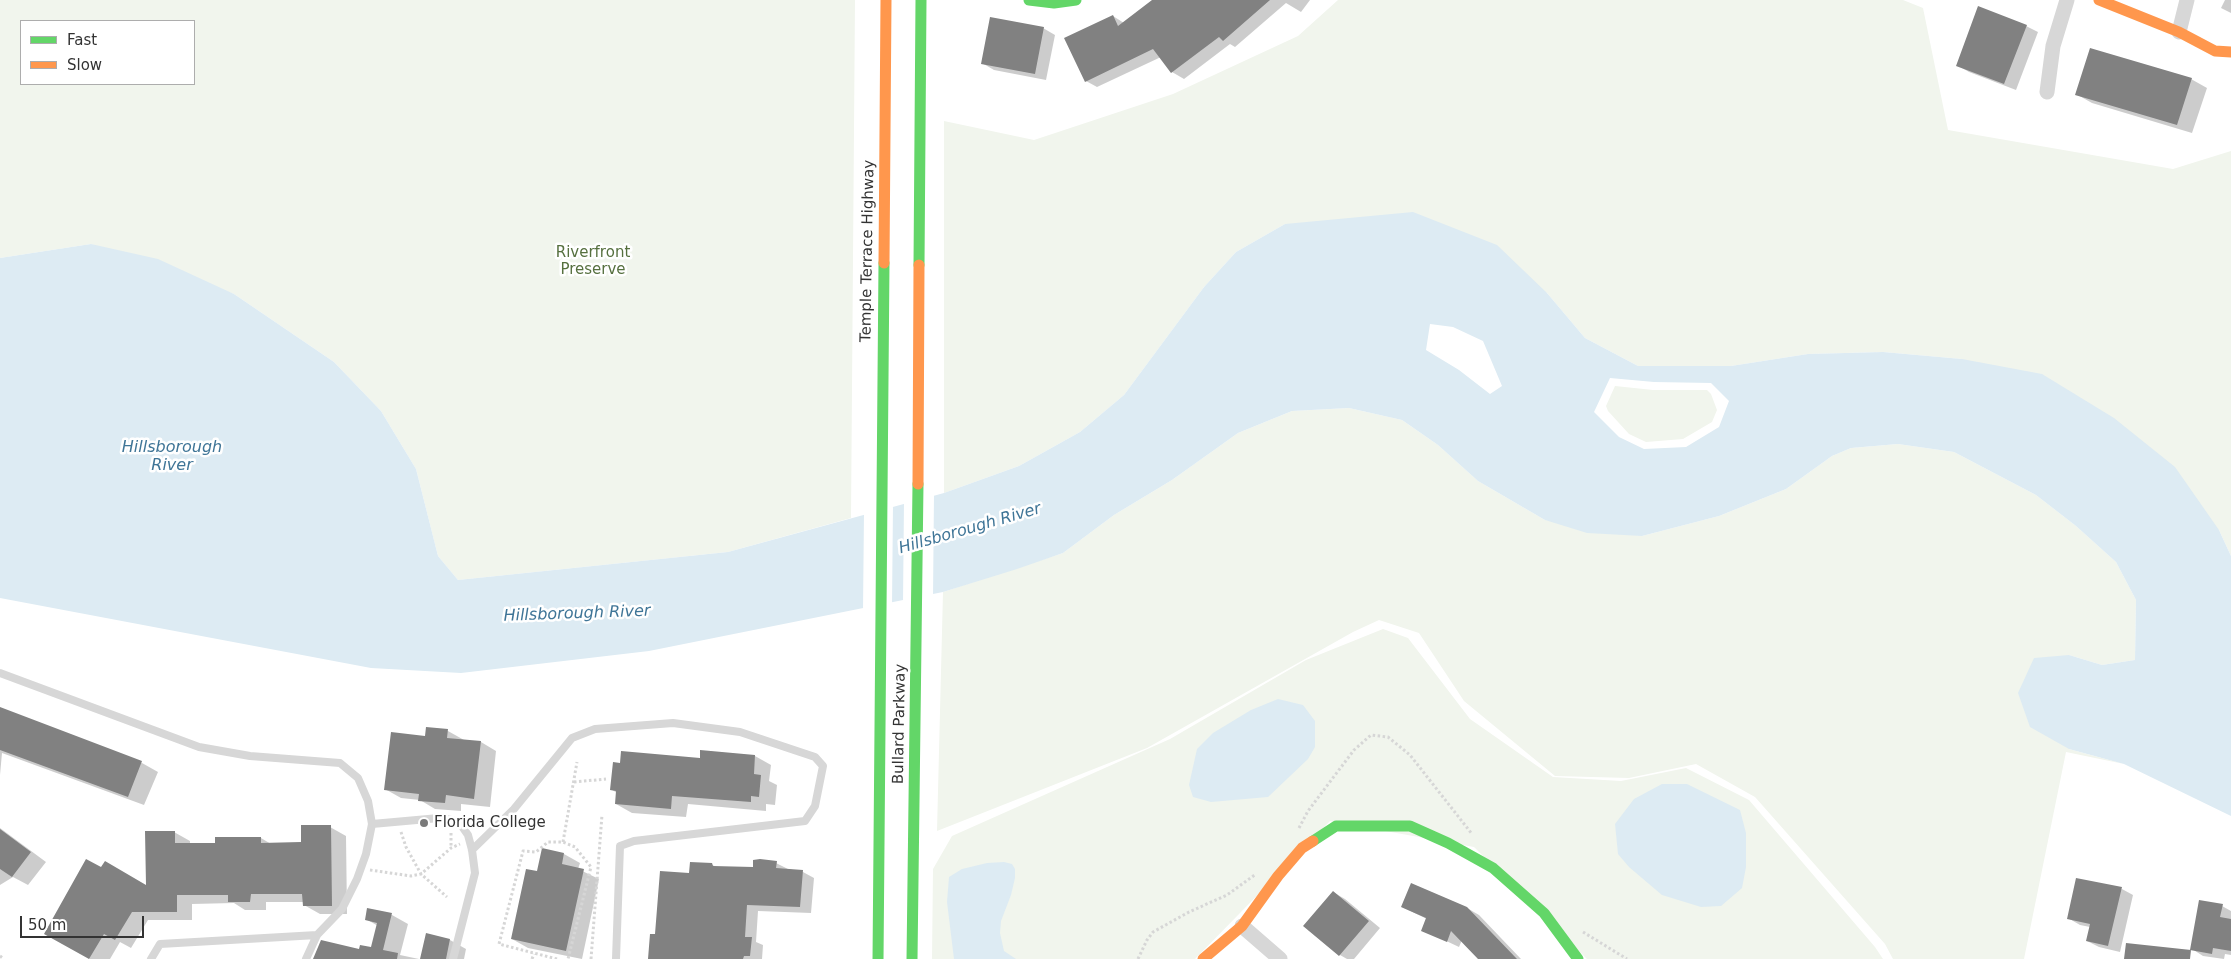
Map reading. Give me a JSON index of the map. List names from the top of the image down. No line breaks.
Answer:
{"streets":{"main road":["Temple Terrace Highway","Bullard Parkway"]},"crossings":[["Temple Terrace Highway","Bullard Parkway"]],"water":["Hillsborough River"],"parks":["Riverfront Preserve"],"places":["Florida College"],"legend":["Fast","Slow"],"scale_bar":"50 m"}
